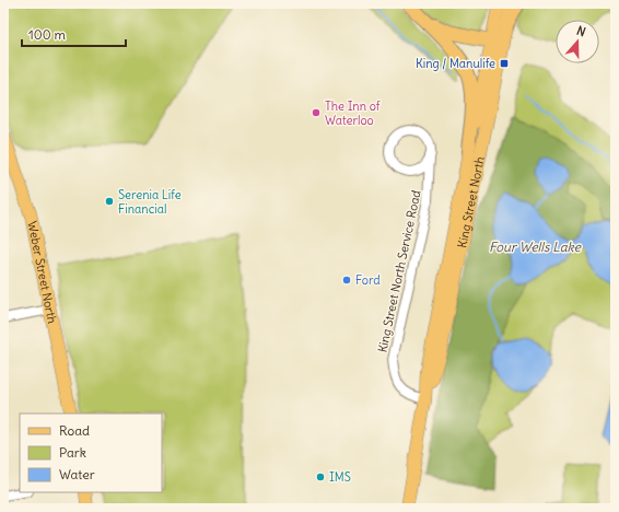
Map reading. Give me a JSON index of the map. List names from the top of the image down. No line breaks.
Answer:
{"streets":{"main road":["King Street North","Weber Street North"],"street":["King Street North Service Road"]},"crossings":[["King Street North","King Street North Service Road"]],"water":["Four Wells Lake"],"places":{"transit":["King / Manulife"],"other":["The Inn of Waterloo","Serenia Life Financial","Ford","IMS"]},"legend":["Road","Park","Water"],"scale_bar":"100 m","north":"top"}
